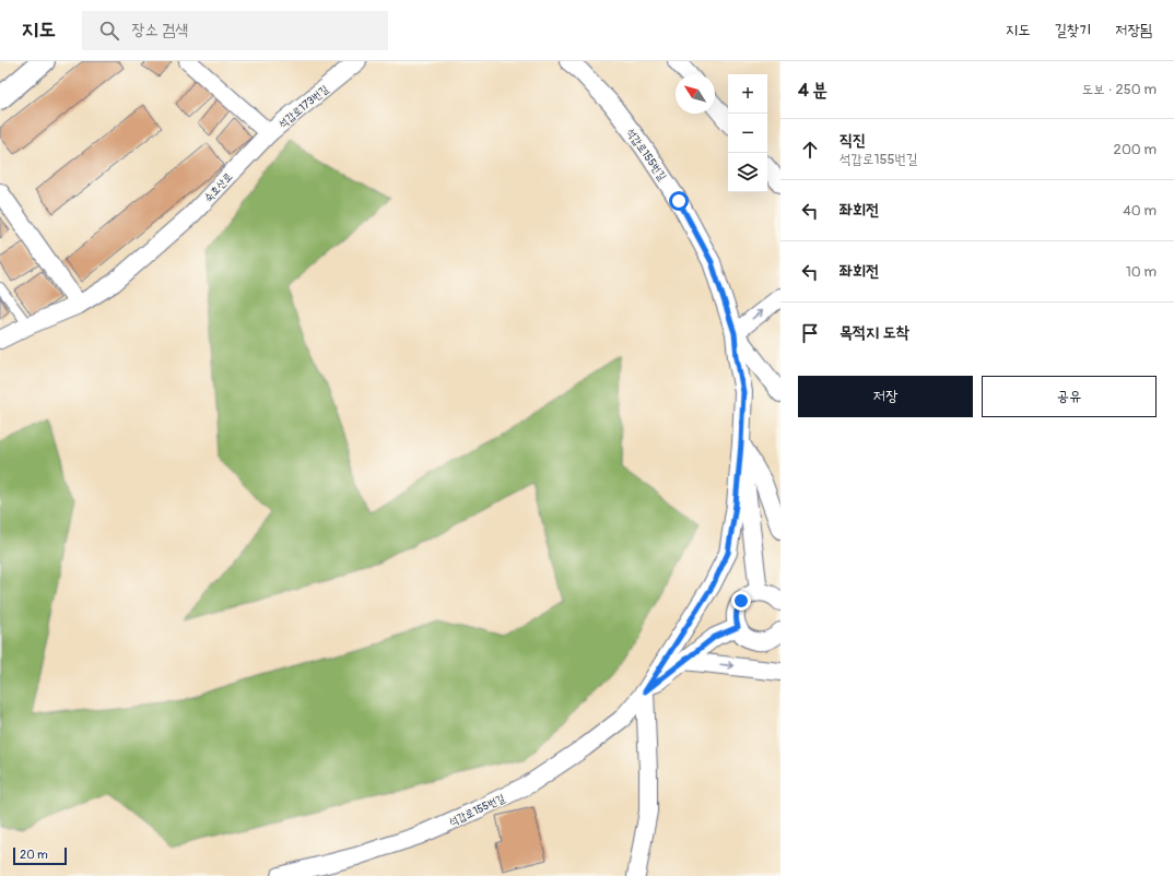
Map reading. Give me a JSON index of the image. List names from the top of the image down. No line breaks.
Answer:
{"streets":{"street":["석갑로173번길","석갑로155번길","숙호산로"]},"crossings":[["석갑로173번길","숙호산로"]],"scale_bar":"20 m","north":"top left","page":{"header":"지도","search":"장소 검색","nav":["지도","길찾기","저장됨"],"heading":["4 분","도보 · 250 m"],"map_buttons":["+","−"],"list":[["직진","석갑로155번길","200 m"],["좌회전","40 m"],["좌회전","10 m"],"목적지 도착"],"buttons":["저장","공유"],"scale":"20 m"}}
